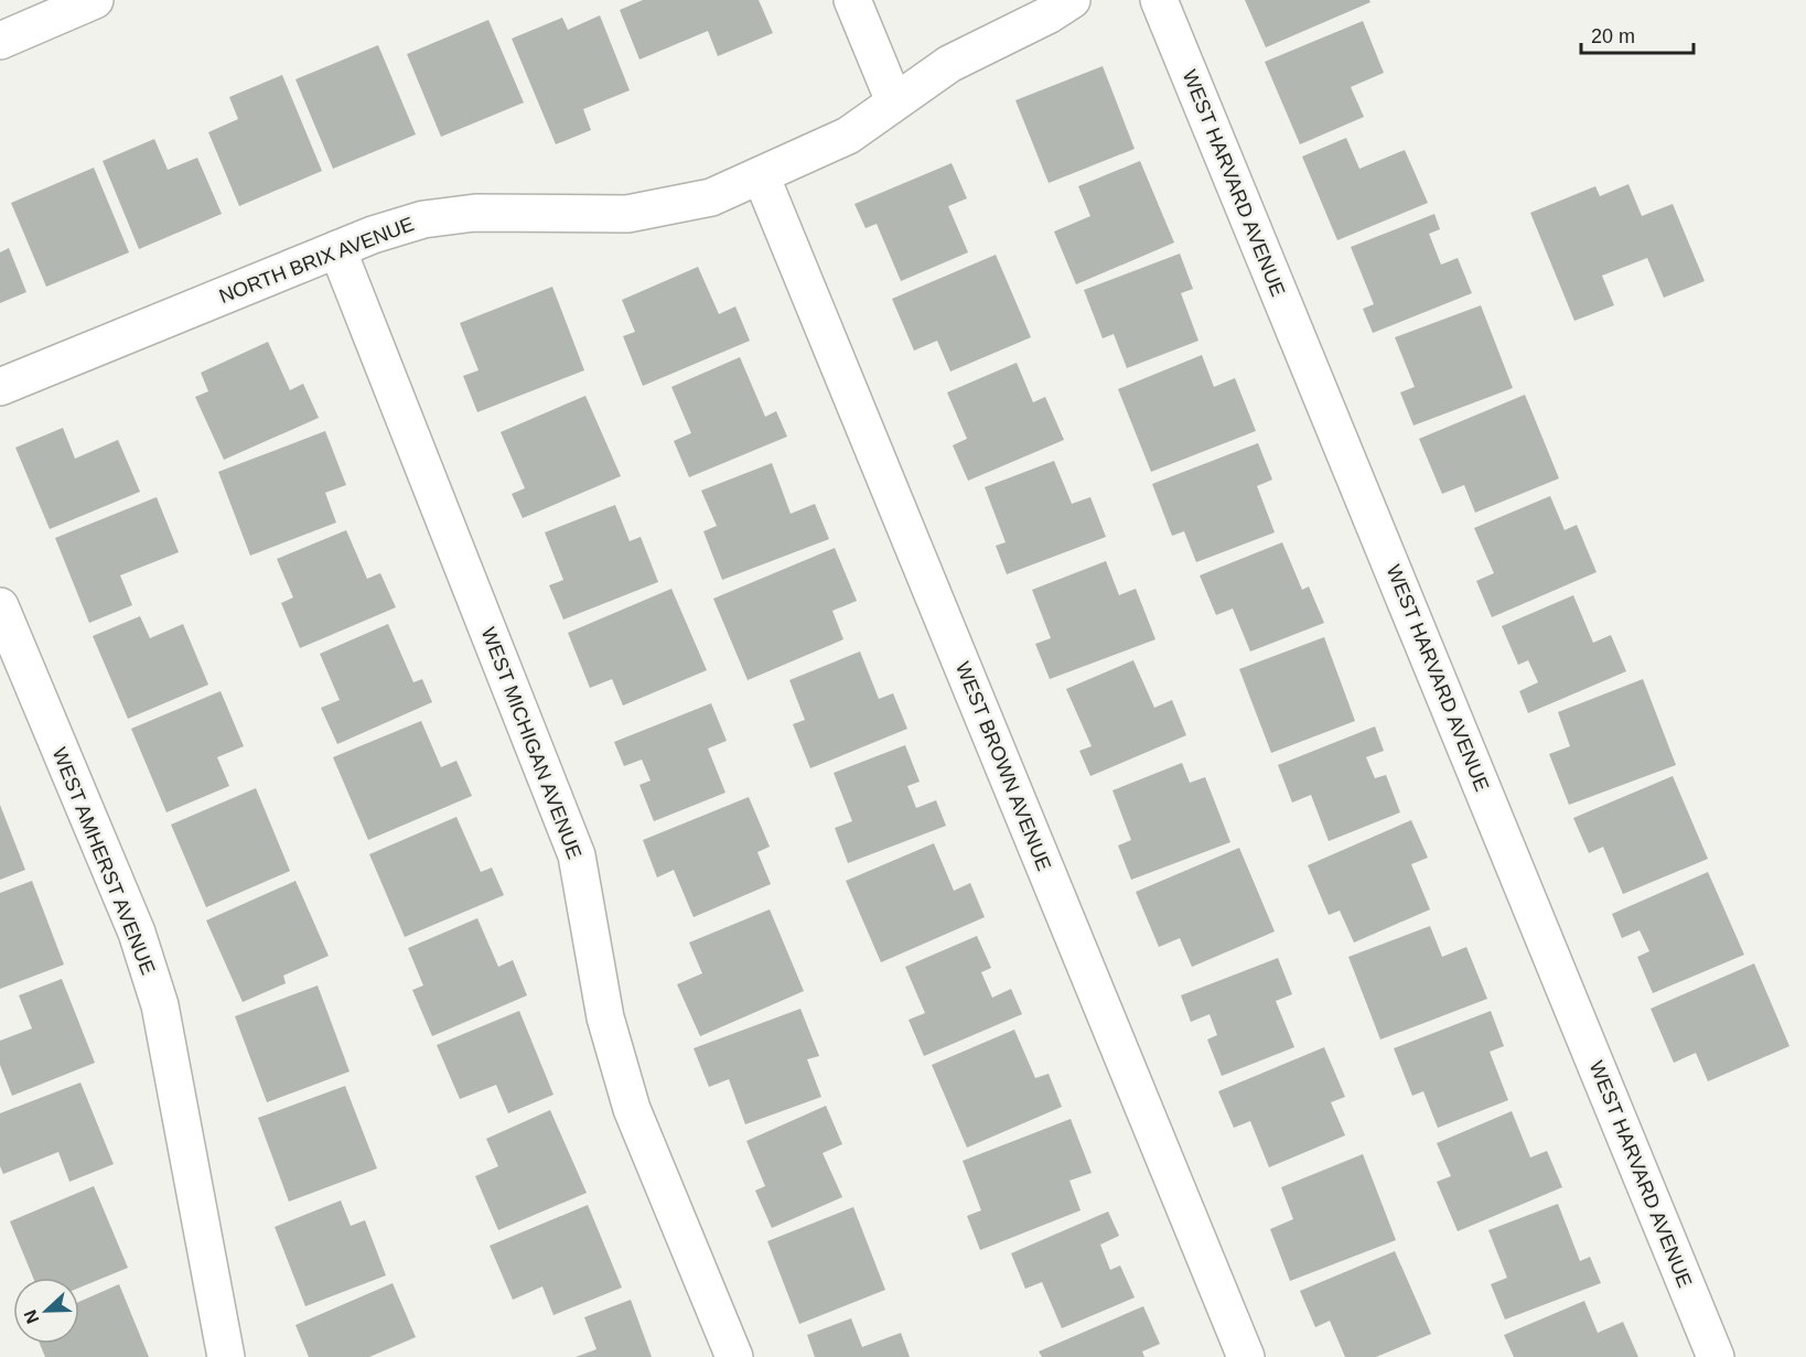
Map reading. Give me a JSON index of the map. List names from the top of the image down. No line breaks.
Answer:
{"streets":{"street":["WEST HARVARD AVENUE","NORTH BRIX AVENUE","WEST MICHIGAN AVENUE","WEST BROWN AVENUE","WEST AMHERST AVENUE"]},"crossings":[["NORTH BRIX AVENUE","WEST MICHIGAN AVENUE"],["NORTH BRIX AVENUE","WEST BROWN AVENUE"]],"scale_bar":"20 m","north":"left"}
